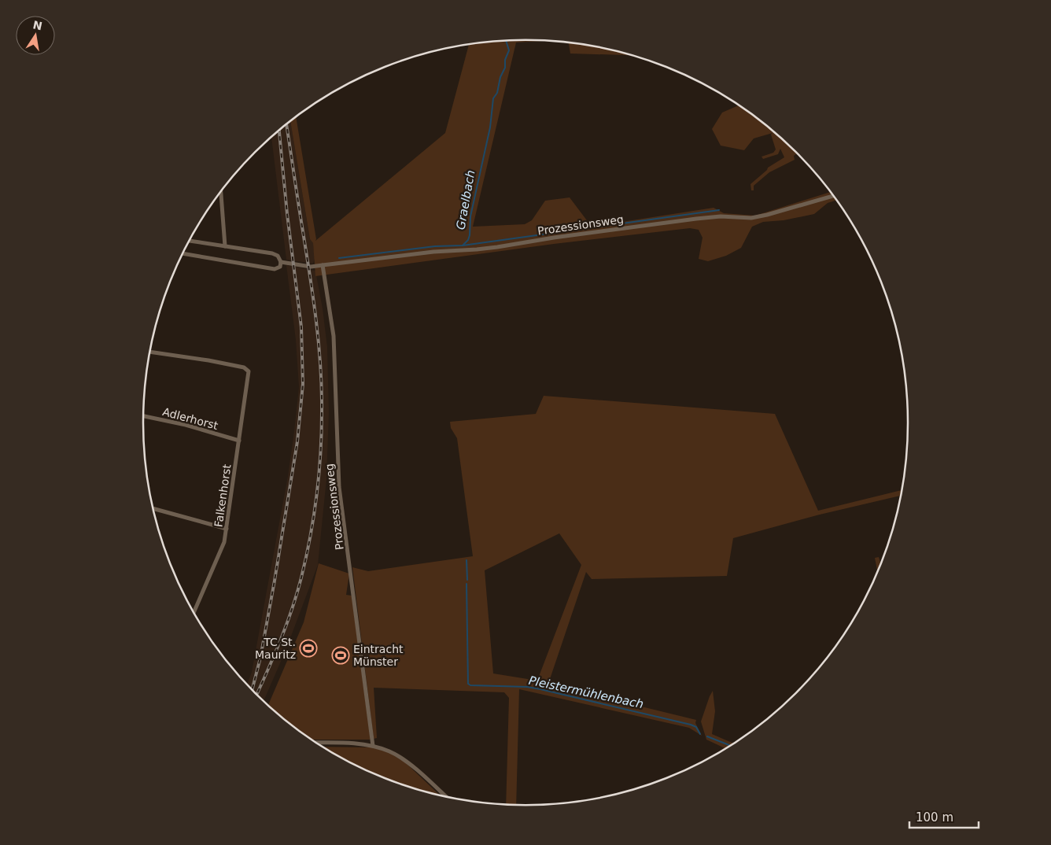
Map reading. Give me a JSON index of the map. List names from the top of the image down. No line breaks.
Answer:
{"streets":{"street":["Prozessionsweg","Adlerhorst","Falkenhorst"]},"crossings":[["Adlerhorst","Falkenhorst"]],"water":["Graelbach","Pleistermühlenbach"],"places":{"sports":["TC St. Mauritz","Eintracht Münster"]},"scale_bar":"100 m","north":"top"}
